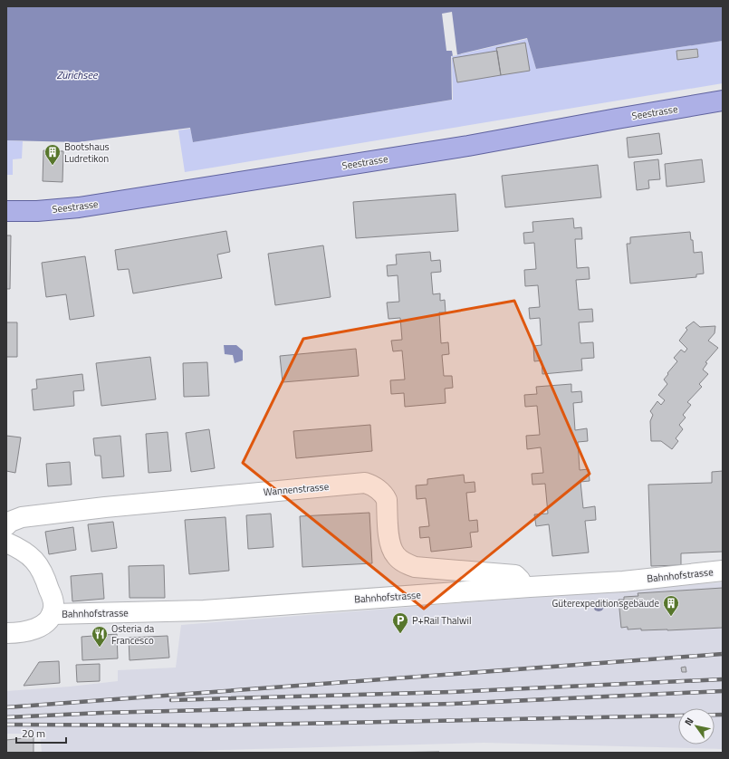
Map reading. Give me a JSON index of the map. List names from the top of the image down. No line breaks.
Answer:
{"streets":{"main road":["Seestrasse"],"street":["Wannenstrasse","Bahnhofstrasse"]},"crossings":[["Wannenstrasse","Bahnhofstrasse"]],"water":["Zürichsee"],"places":{"building":["Bootshaus Ludretikon","Güterexpeditionsgebäude"],"parking":["P+Rail Thalwil"],"restaurant":["Osteria da Francesco"]},"scale_bar":"20 m","north":"top left"}
